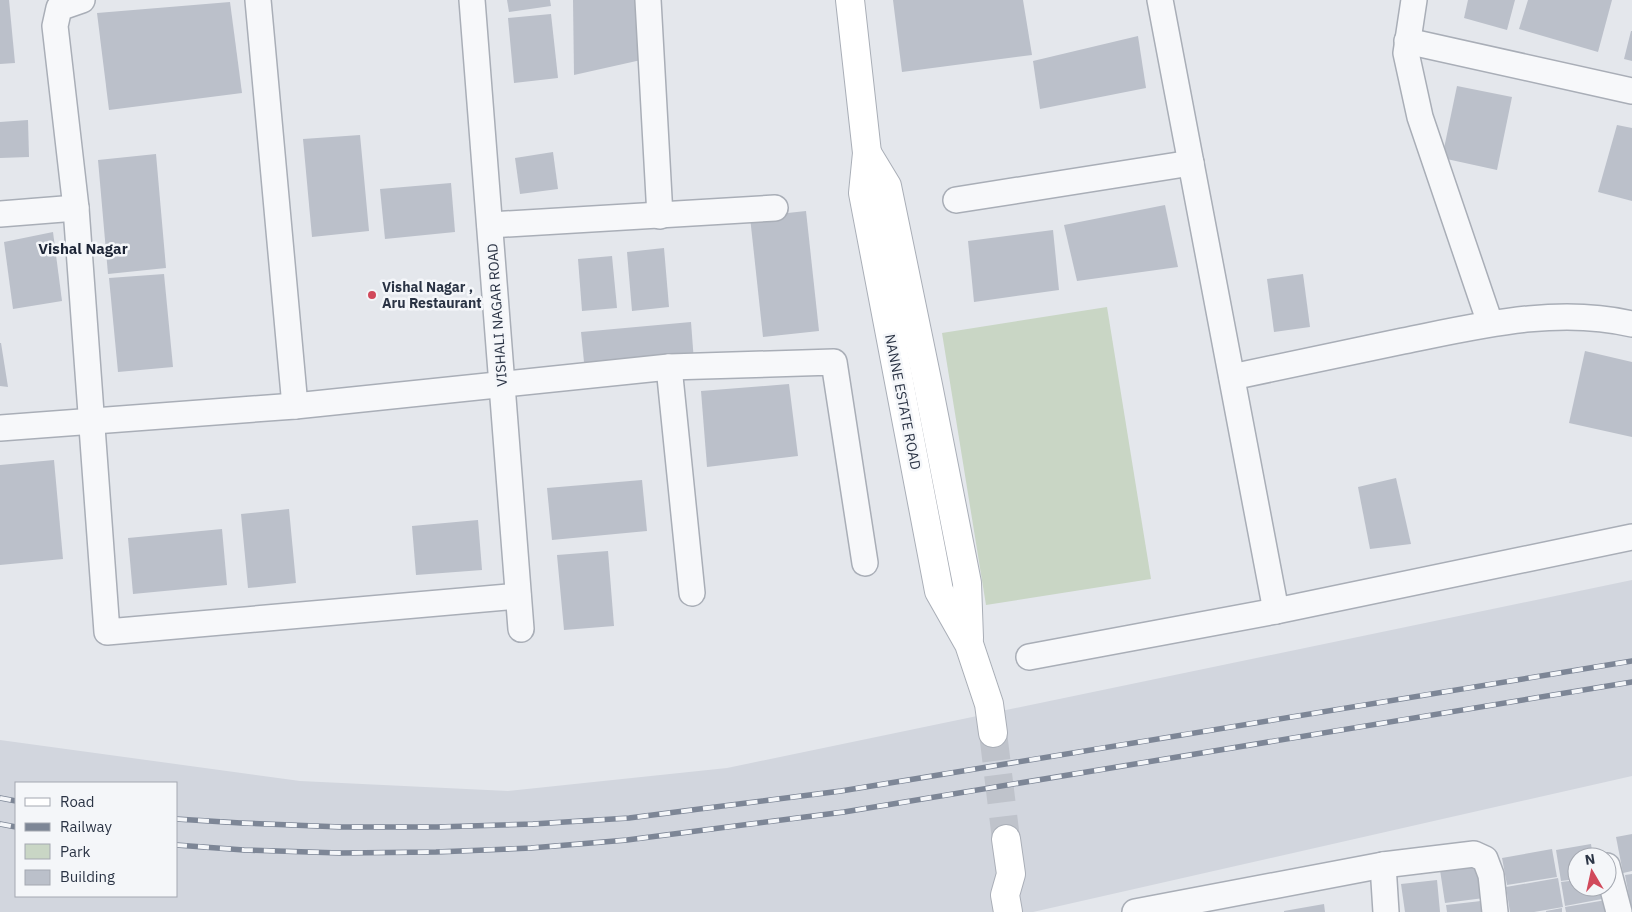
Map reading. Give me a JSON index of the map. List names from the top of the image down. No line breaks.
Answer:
{"streets":{"street":["VISHALI NAGAR ROAD","NANNE ESTATE ROAD"]},"districts":["Vishal Nagar"],"places":["Vishal Nagar , Aru Restaurant"],"legend":["Road","Railway","Park","Building"],"north":"top"}
